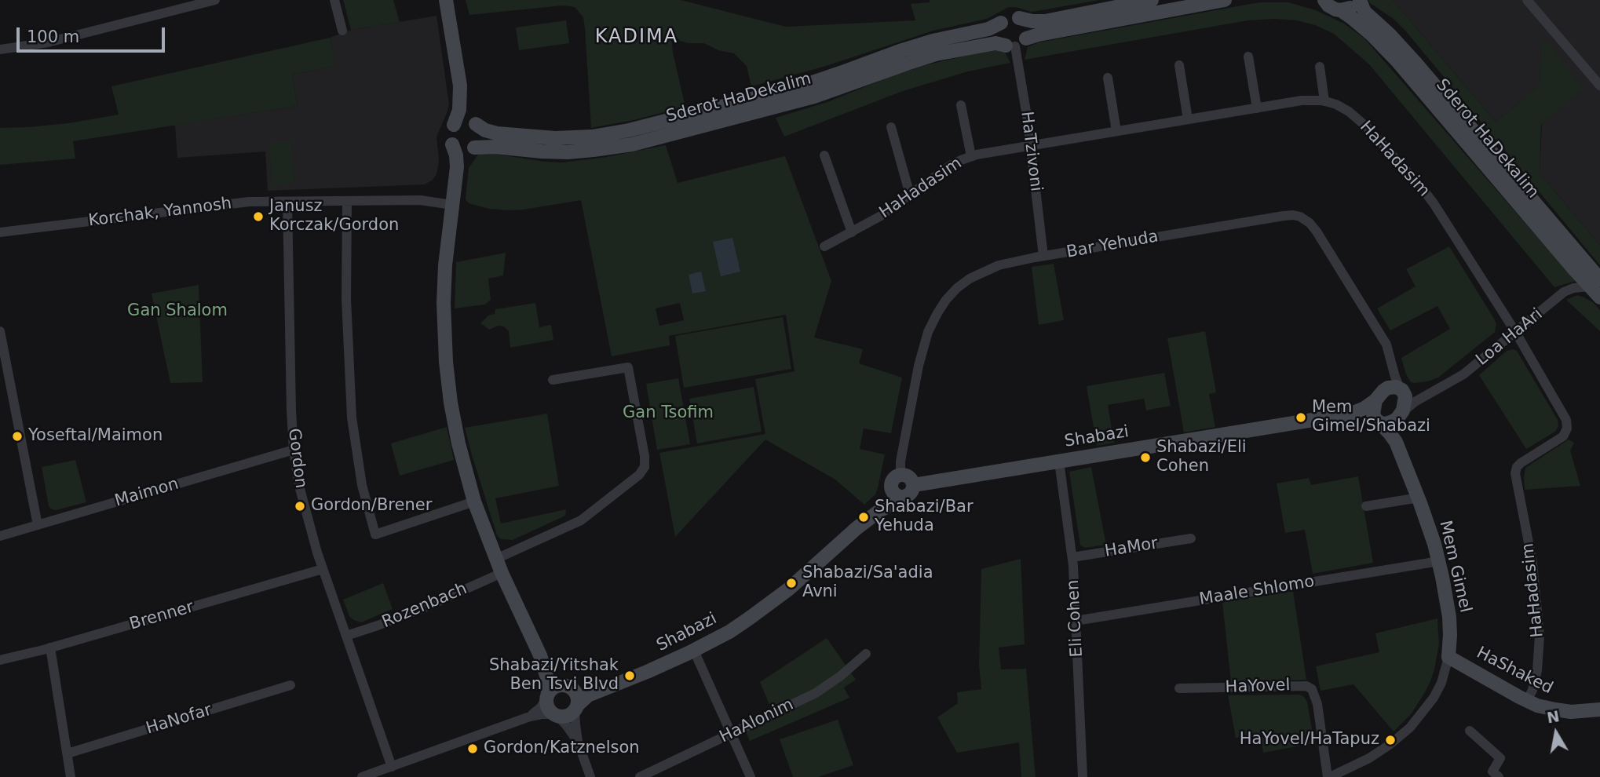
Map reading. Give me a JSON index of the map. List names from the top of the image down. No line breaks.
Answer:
{"streets":{"street":["Sderot HaDekalim","HaTzivoni","HaHadasim","Korchak, Yannosh","Bar Yehuda","Loa HaAri","Shabazi","Gordon","Maimon","HaMor","Mem Gimel","Maale Shlomo","Rozenbach","Brenner","Eli Cohen","HaShaked","HaYovel","HaNofar","HaAlonim"]},"crossings":[["Sderot HaDekalim","HaTzivoni"],["Sderot HaDekalim","Loa HaAri"],["HaTzivoni","HaHadasim"],["HaTzivoni","Bar Yehuda"],["HaHadasim","Loa HaAri"],["HaHadasim","HaShaked"],["Korchak, Yannosh","Gordon"],["Bar Yehuda","Loa HaAri"],["Bar Yehuda","Shabazi"],["Bar Yehuda","Mem Gimel"],["Loa HaAri","Shabazi"],["Loa HaAri","Mem Gimel"],["Shabazi","Mem Gimel"],["Shabazi","Eli Cohen"],["Gordon","Maimon"],["Gordon","Rozenbach"],["Gordon","Brenner"],["HaMor","Eli Cohen"],["Mem Gimel","Maale Shlomo"],["Mem Gimel","HaShaked"],["Mem Gimel","HaYovel"],["Maale Shlomo","Eli Cohen"]],"districts":["KADIMA"],"parks":["Gan Shalom","Gan Tsofim"],"places":["Janusz Korczak/Gordon","Mem Gimel/Shabazi","Yoseftal/Maimon","Shabazi/Eli Cohen","Gordon/Brener","Shabazi/Bar Yehuda","Shabazi/Sa'adia Avni","Shabazi/Yitshak Ben Tsvi Blvd","HaYovel/HaTapuz","Gordon/Katznelson"],"scale_bar":"100 m","north":"top"}
